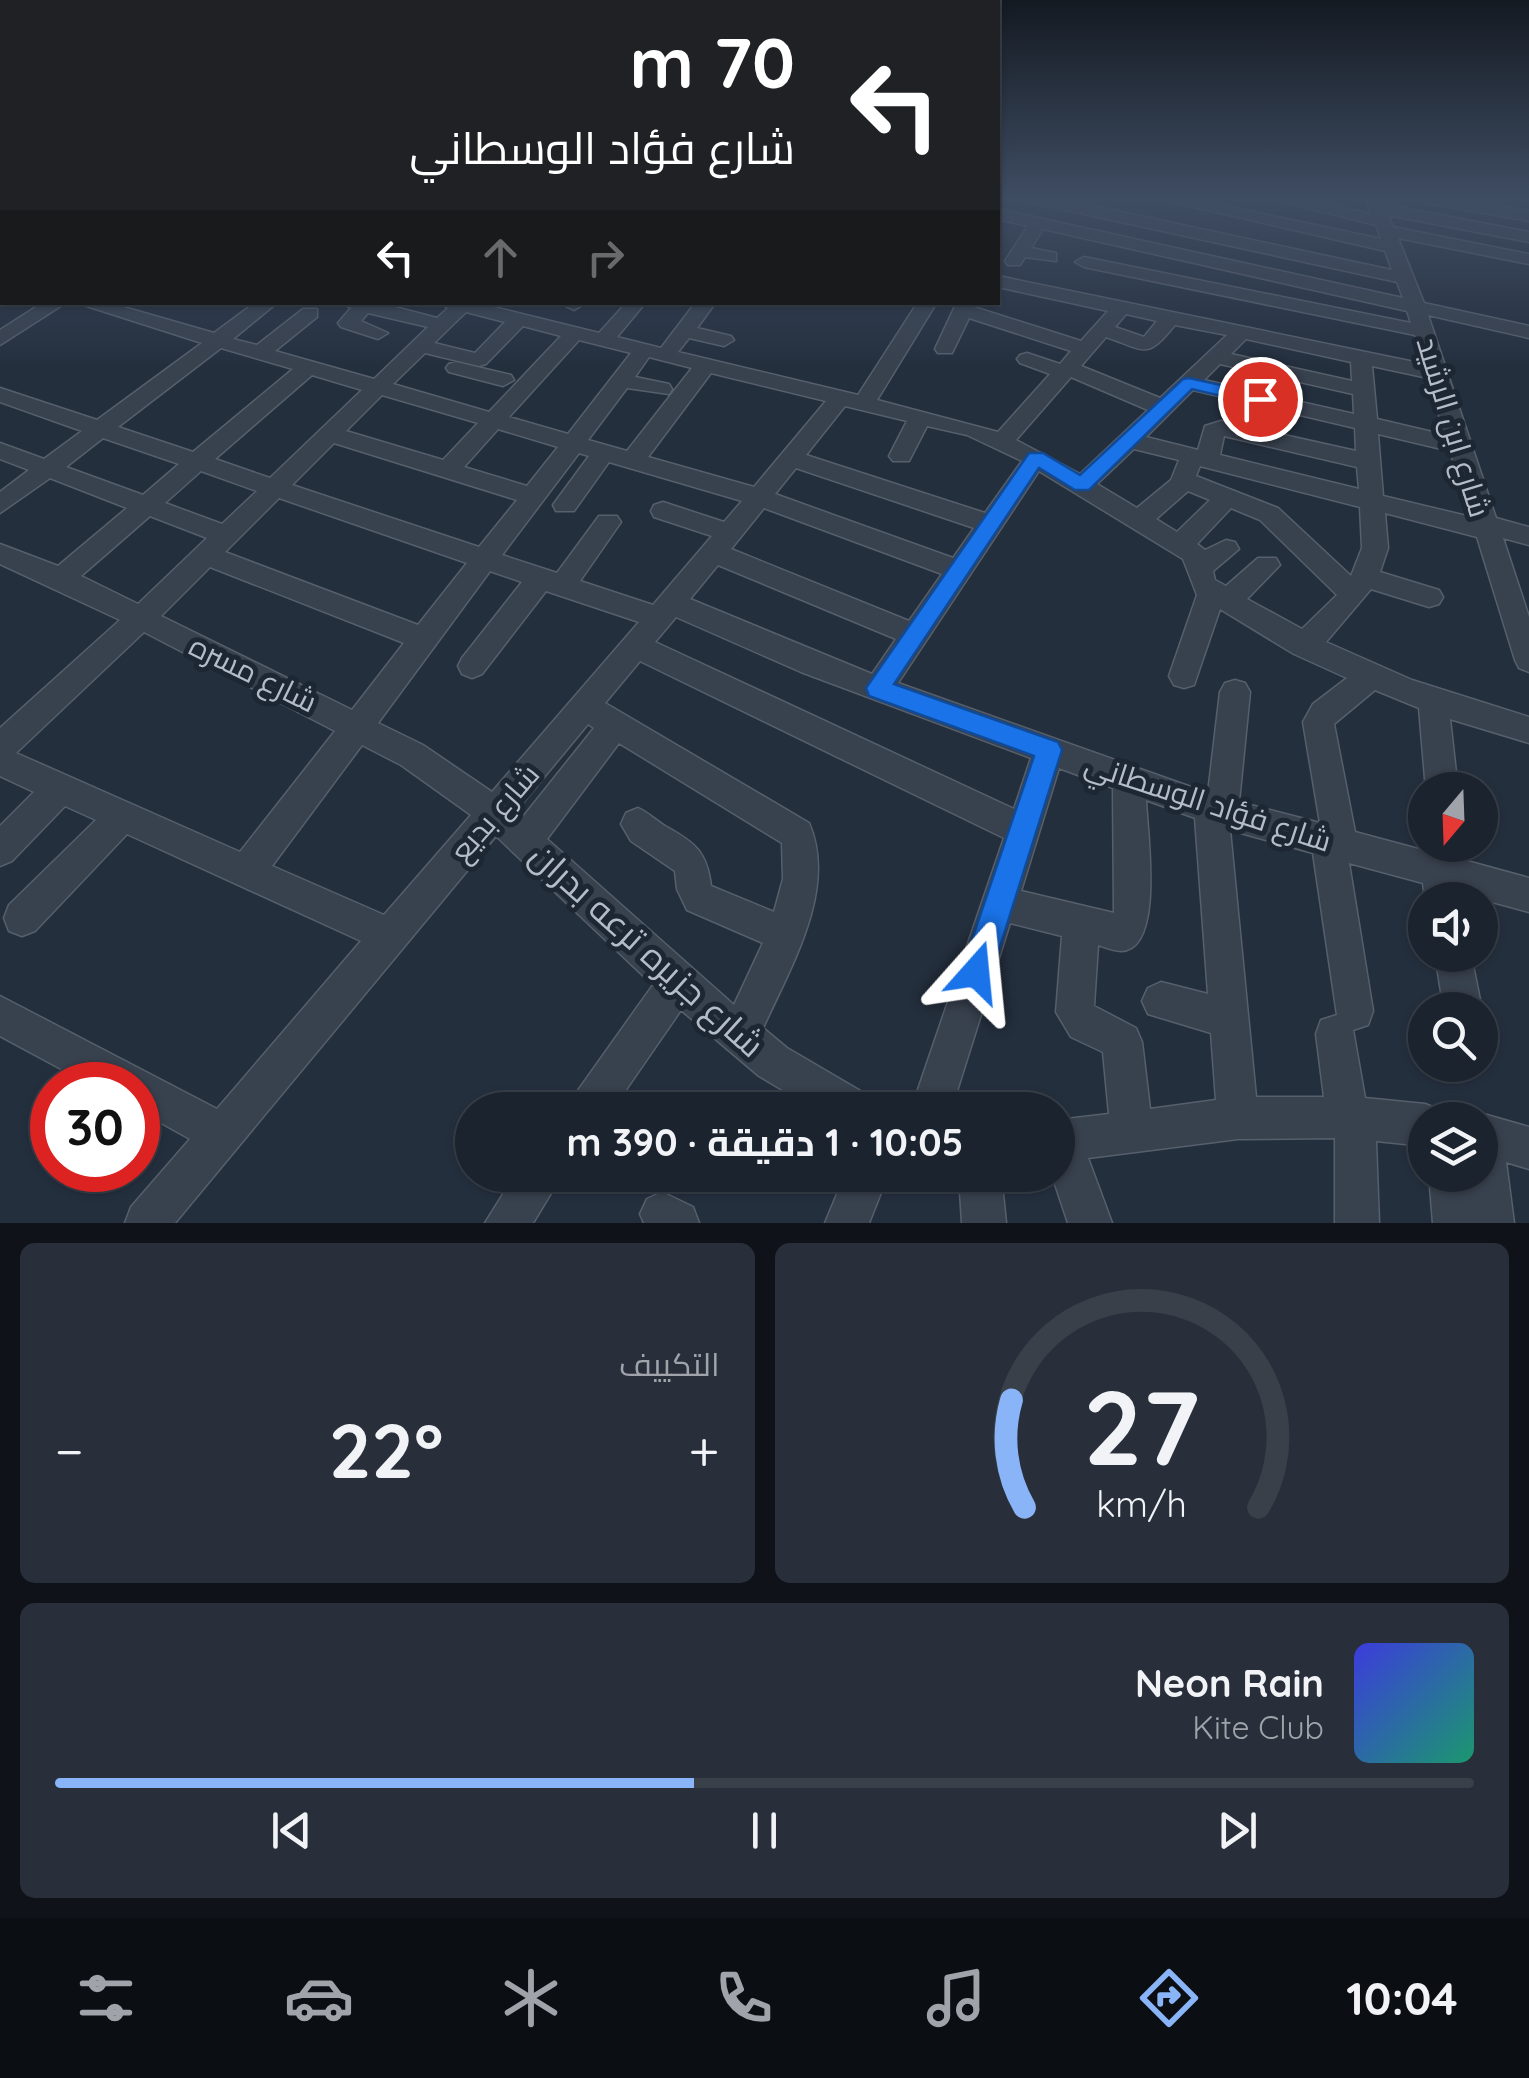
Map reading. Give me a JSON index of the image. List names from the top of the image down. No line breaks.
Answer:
{"streets":{"street":["شارع ابن الرشيد","شارع مسره","شارع فؤاد الوسطاني","شارع بديع","شارع جزيره ترعه بدران"]},"crossings":[["شارع مسره","شارع بديع"],["شارع مسره","شارع جزيره ترعه بدران"],["شارع فؤاد الوسطاني","شارع بديع"],["شارع بديع","شارع جزيره ترعه بدران"]],"north":"bottom","page":{"turn":["70 m","شارع فؤاد الوسطاني"],"limit":"30","trip":"10:05 · 1 دقيقة · 390 m","tile":"التكييف","heat":["−","22°","+"],"song":["Neon Rain","Kite Club"],"tabs":"10:04","gauge":["27","km/h"]}}
